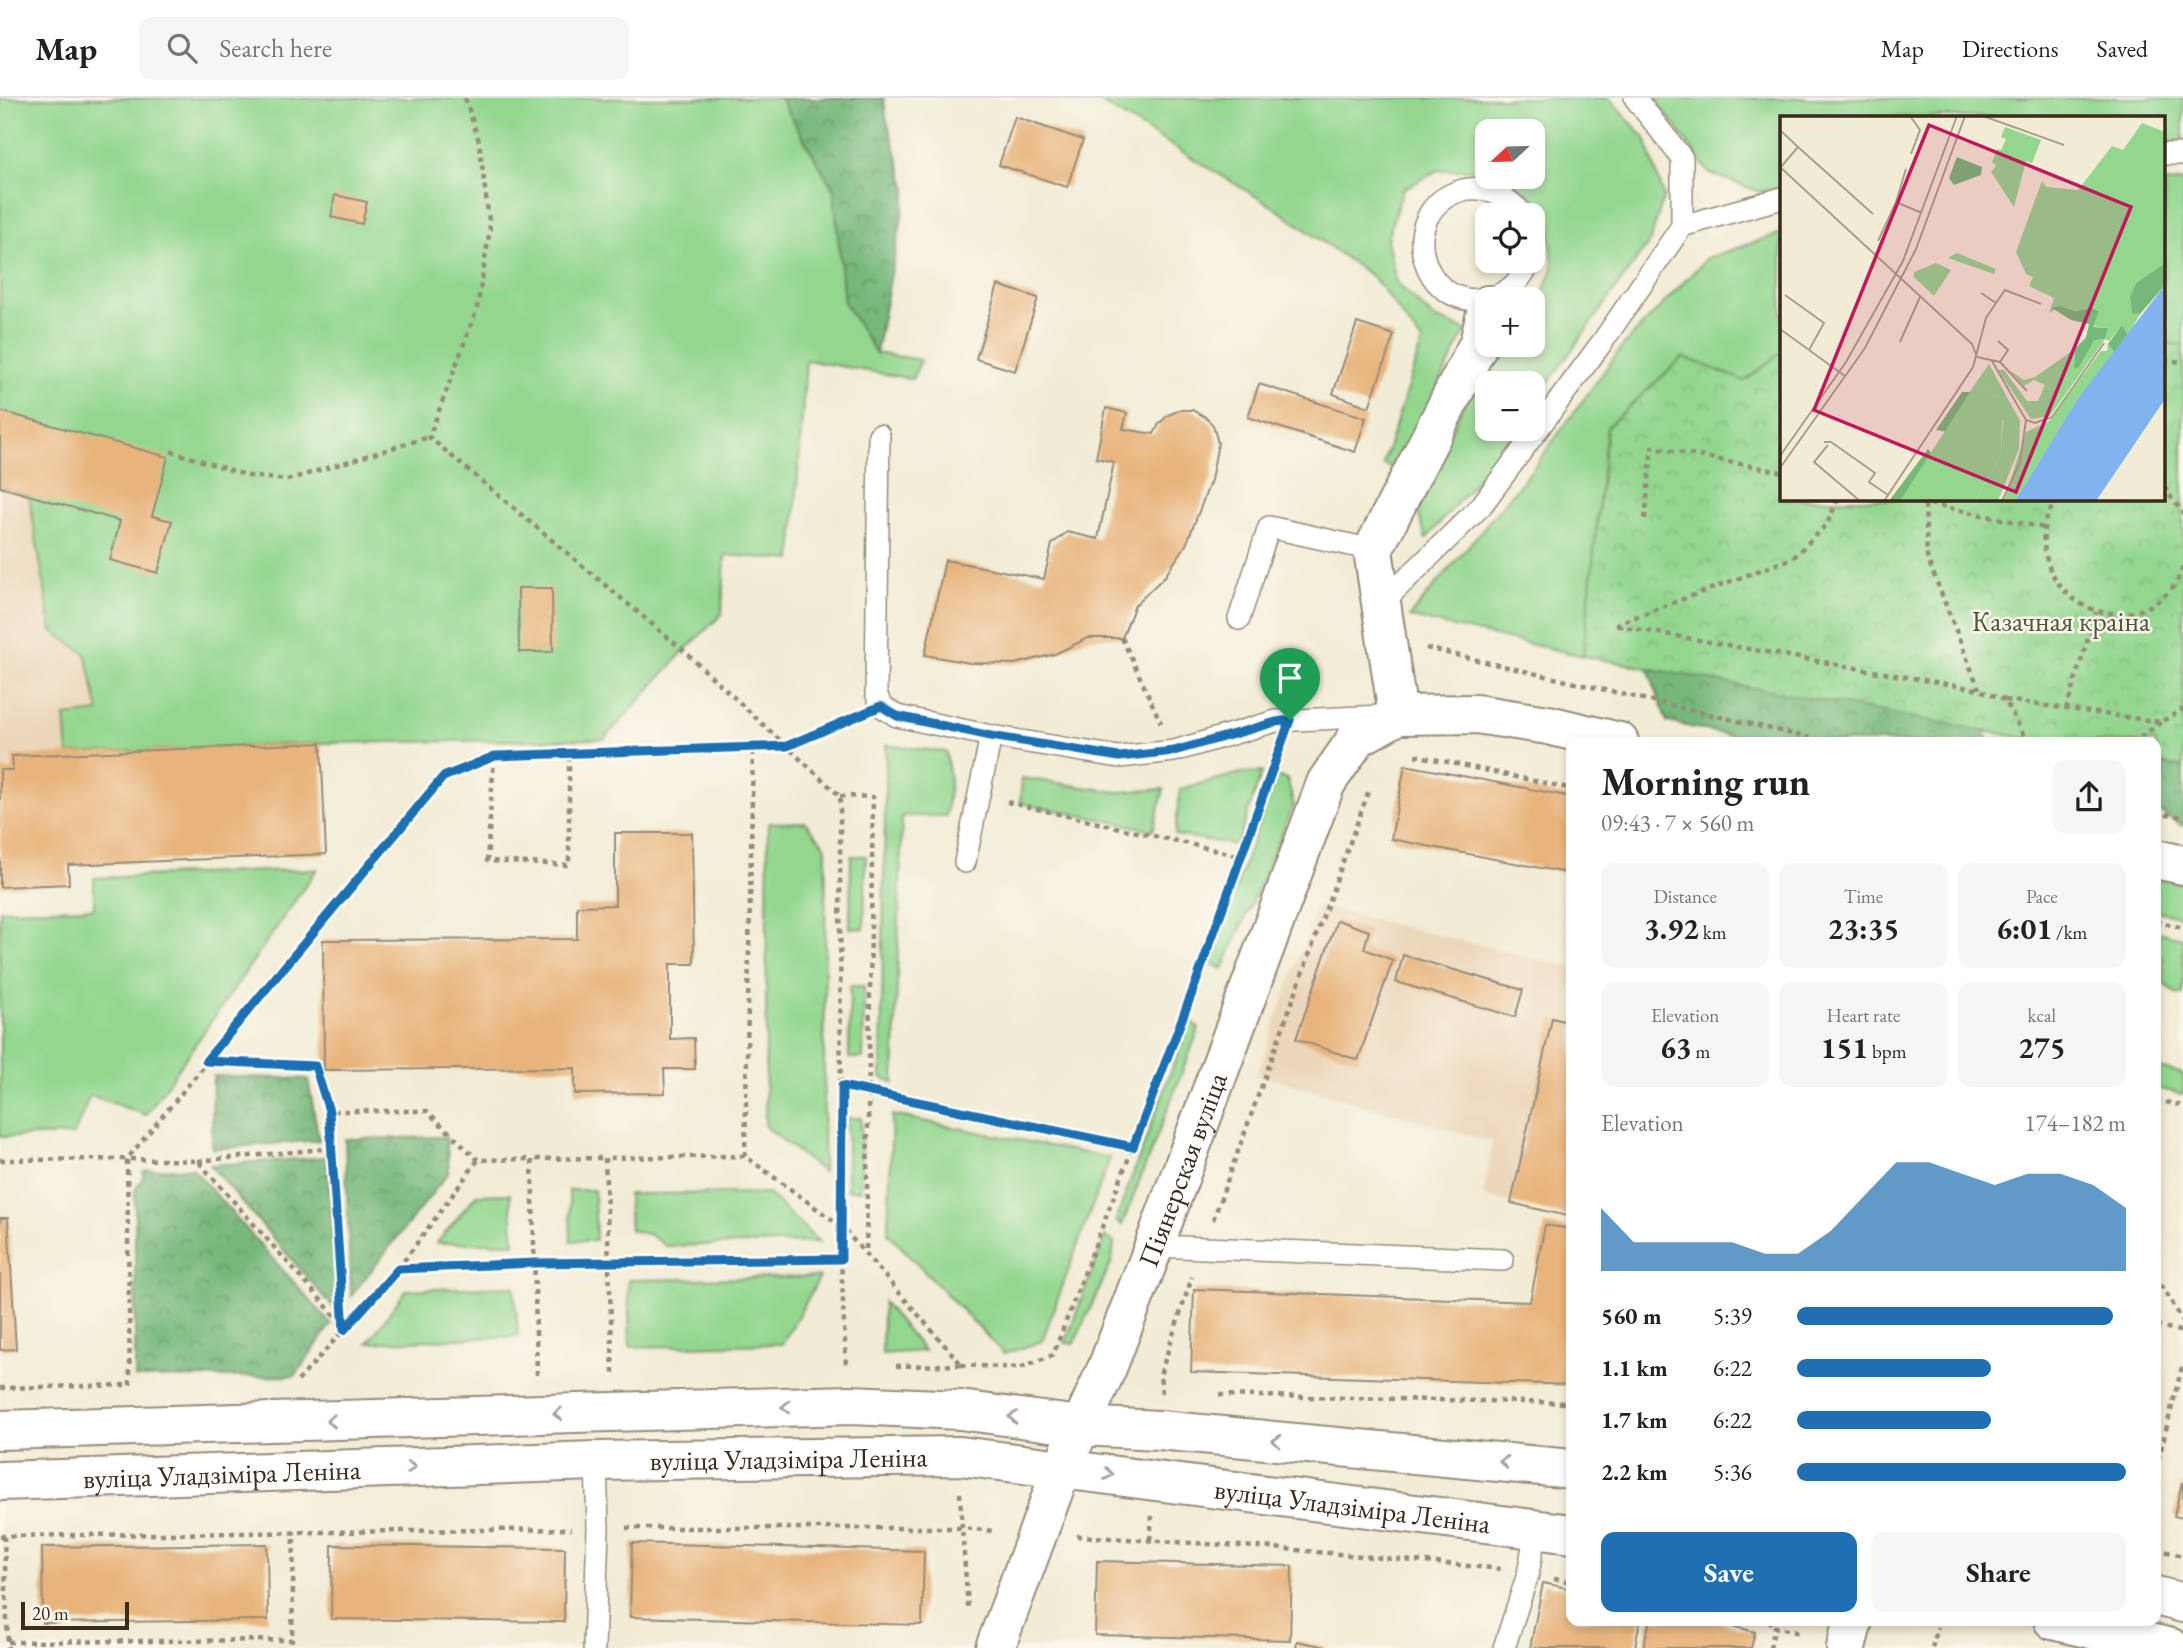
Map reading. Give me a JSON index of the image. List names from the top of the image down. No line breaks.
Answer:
{"streets":{"main road":["Піянерская вуліца","вуліца Уладзіміра Леніна"]},"crossings":[["Піянерская вуліца","вуліца Уладзіміра Леніна"]],"parks":["Казачная краіна"],"scale_bar":"20 m","north":"left","page":{"header":"Map","search":"Search here","nav":["Map","Directions","Saved"],"map_buttons":["+","−"],"heading":["Morning run","09:43 · 7 × 560 m"],"stats":[["Distance","3.92 km"],["Time","23:35"],["Pace","6:01 /km"],["Elevation","63 m"],["Heart rate","151 bpm"],["kcal","275"]],"chart":["Elevation","174–182 m"],"list":[{"name":"560 m","note":"5:39"},{"name":"1.1 km","note":"6:22"},{"name":"1.7 km","note":"6:22"},{"name":"2.2 km","note":"5:36"}],"buttons":["Save","Share"],"scale":"20 m"}}
